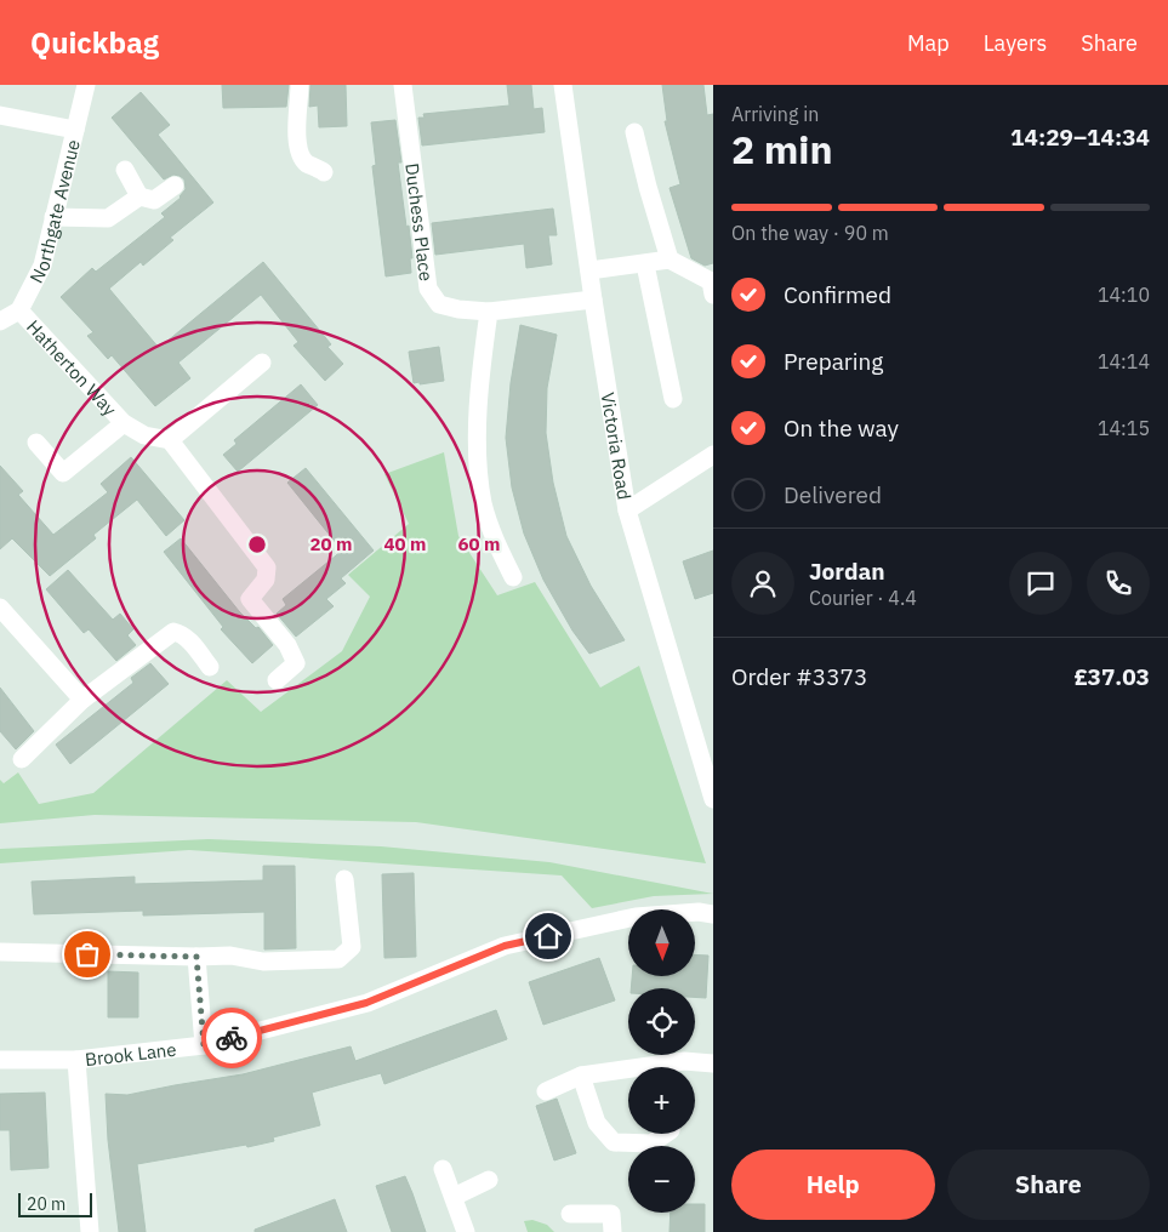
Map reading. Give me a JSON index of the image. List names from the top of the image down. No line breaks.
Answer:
{"streets":{"street":["Northgate Avenue","Duchess Place","Hatherton Way","Victoria Road","Brook Lane"]},"crossings":[["Northgate Avenue","Hatherton Way"],["Duchess Place","Victoria Road"]],"scale_bar":"20 m","north":"bottom","page":{"header":"Quickbag","nav":["Map","Layers","Share"],"heading":["2 min","Arriving in","14:29–14:34"],"panel":["Jordan","Courier · 4.4","Order #3373","£37.03"],"bar":"On the way · 90 m","list":[["Confirmed","14:10"],["Preparing","14:14"],["On the way","14:15"],"Delivered"],"map_buttons":["+","−"],"buttons":["Help","Share"],"scale":"20 m"},"rings":["20 m","40 m","60 m"]}
